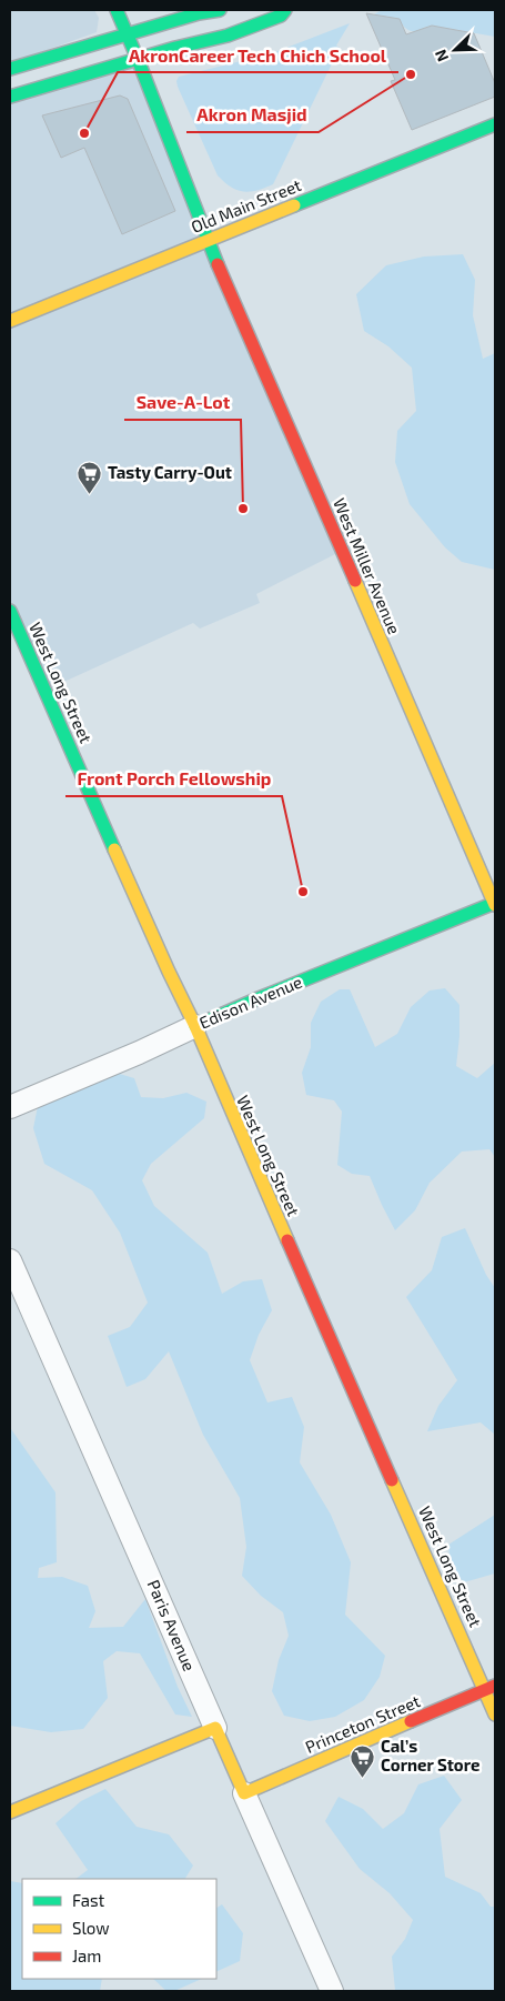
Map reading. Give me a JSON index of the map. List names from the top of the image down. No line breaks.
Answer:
{"streets":{"street":["Old Main Street","West Miller Avenue","West Long Street","Edison Avenue","Paris Avenue","Princeton Street"]},"crossings":[["Old Main Street","West Miller Avenue"],["West Miller Avenue","Edison Avenue"],["West Long Street","Edison Avenue"],["West Long Street","Princeton Street"],["Paris Avenue","Princeton Street"]],"places":{"other":["Akron Masjid","AkronCareer Tech Chich School","Save-A-Lot","Front Porch Fellowship"],"supermarket":["Tasty Carry-Out","Cal’s Corner Store"]},"legend":["Fast","Slow","Jam"],"north":"bottom left"}
